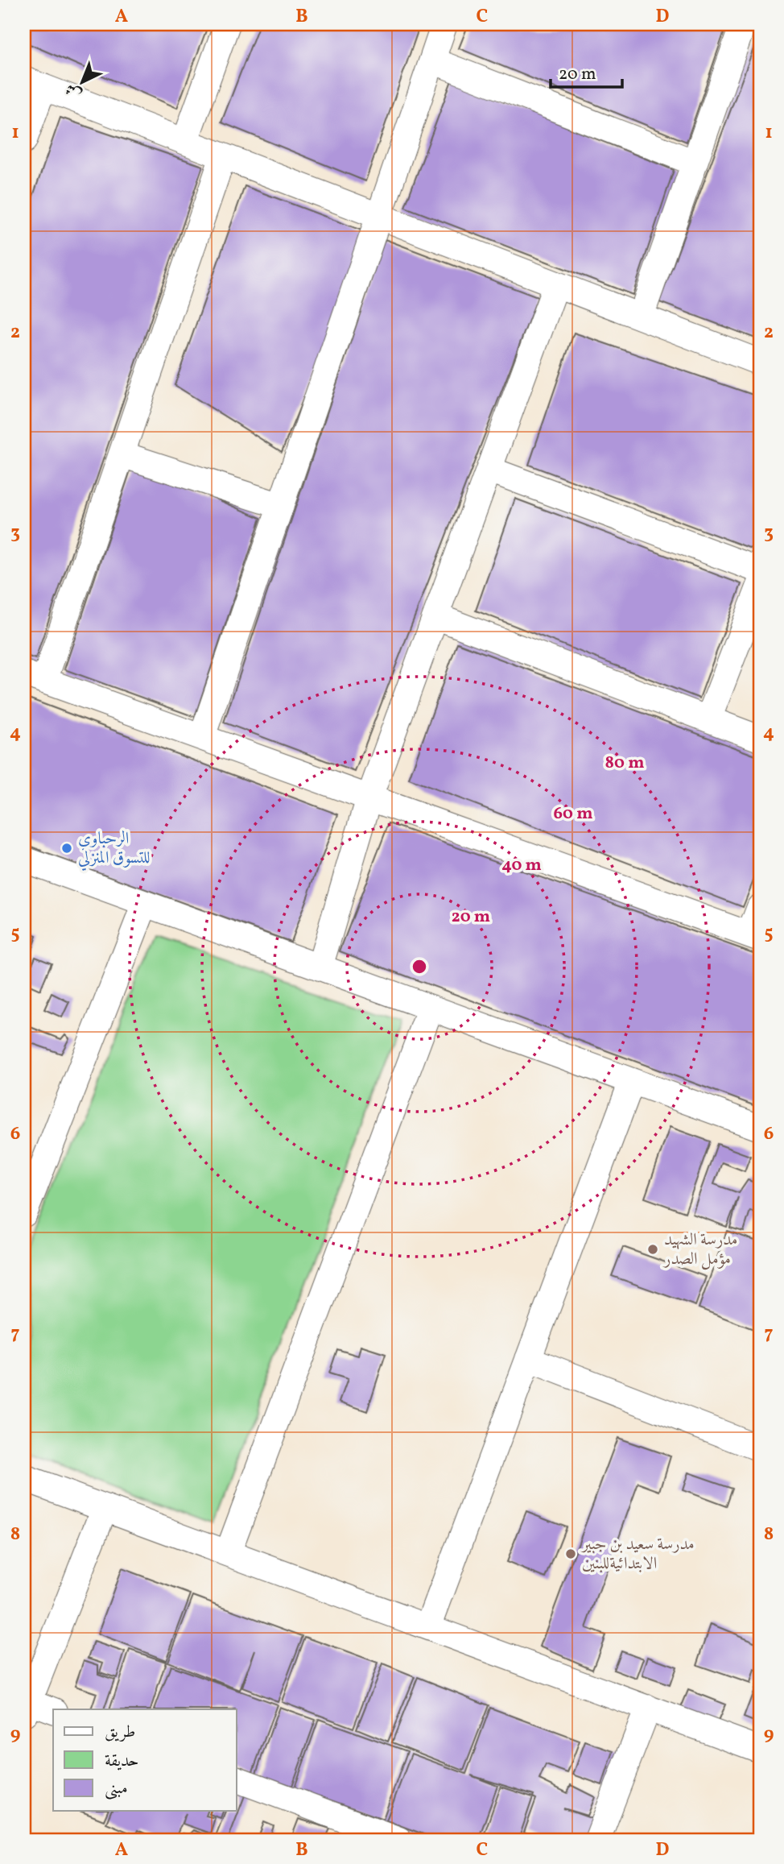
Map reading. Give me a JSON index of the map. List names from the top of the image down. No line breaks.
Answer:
{"places":["الرحباوي للتسوق المنزلي","مدرسة الشهيد مؤمل الصدر","مدرسة سعيد بن جبير الابتدائيةللبنين"],"legend":["طريق","حديقة","مبنى"],"scale_bar":"20 m","north":"bottom left","grid":{"columns":["A","B","C","D"],"rows":["1","2","3","4","5","6","7","8","9"]},"rings":["80 m","60 m","40 m","20 m"]}
